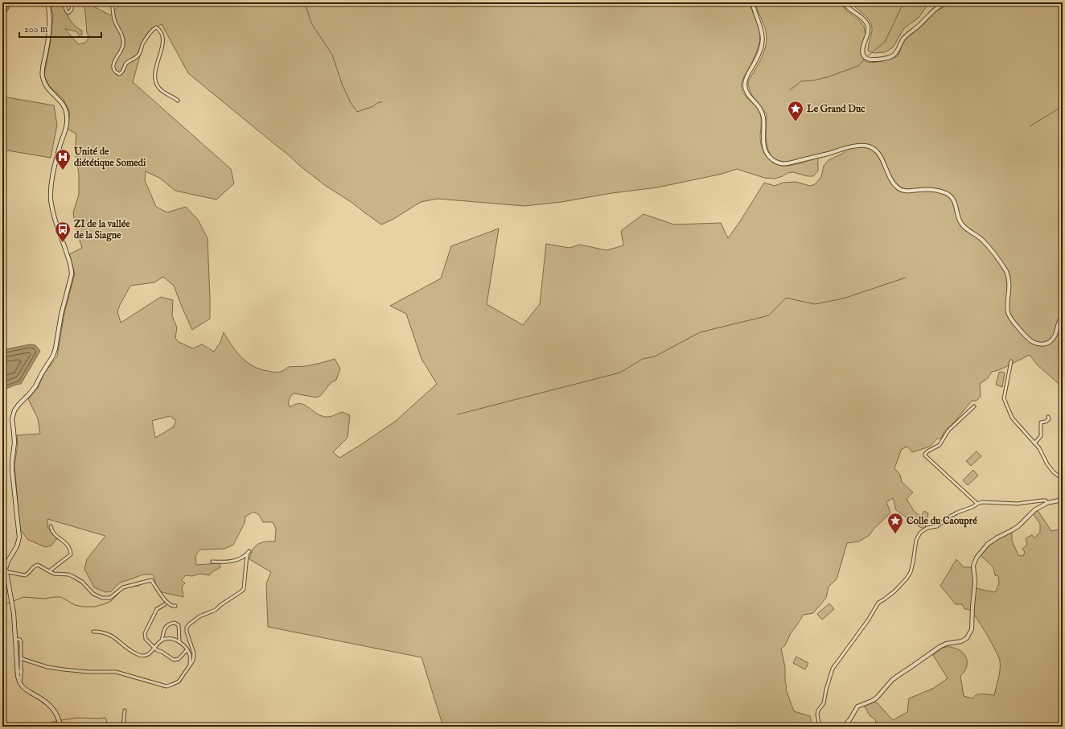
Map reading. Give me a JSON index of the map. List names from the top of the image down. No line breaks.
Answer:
{"places":{"place":["Le Grand Duc","Colle du Caoupré"],"hospital":["Unité de diététique Somedi"],"bus stop":["ZI de la vallée de la Siagne"]},"scale_bar":"200 m"}
